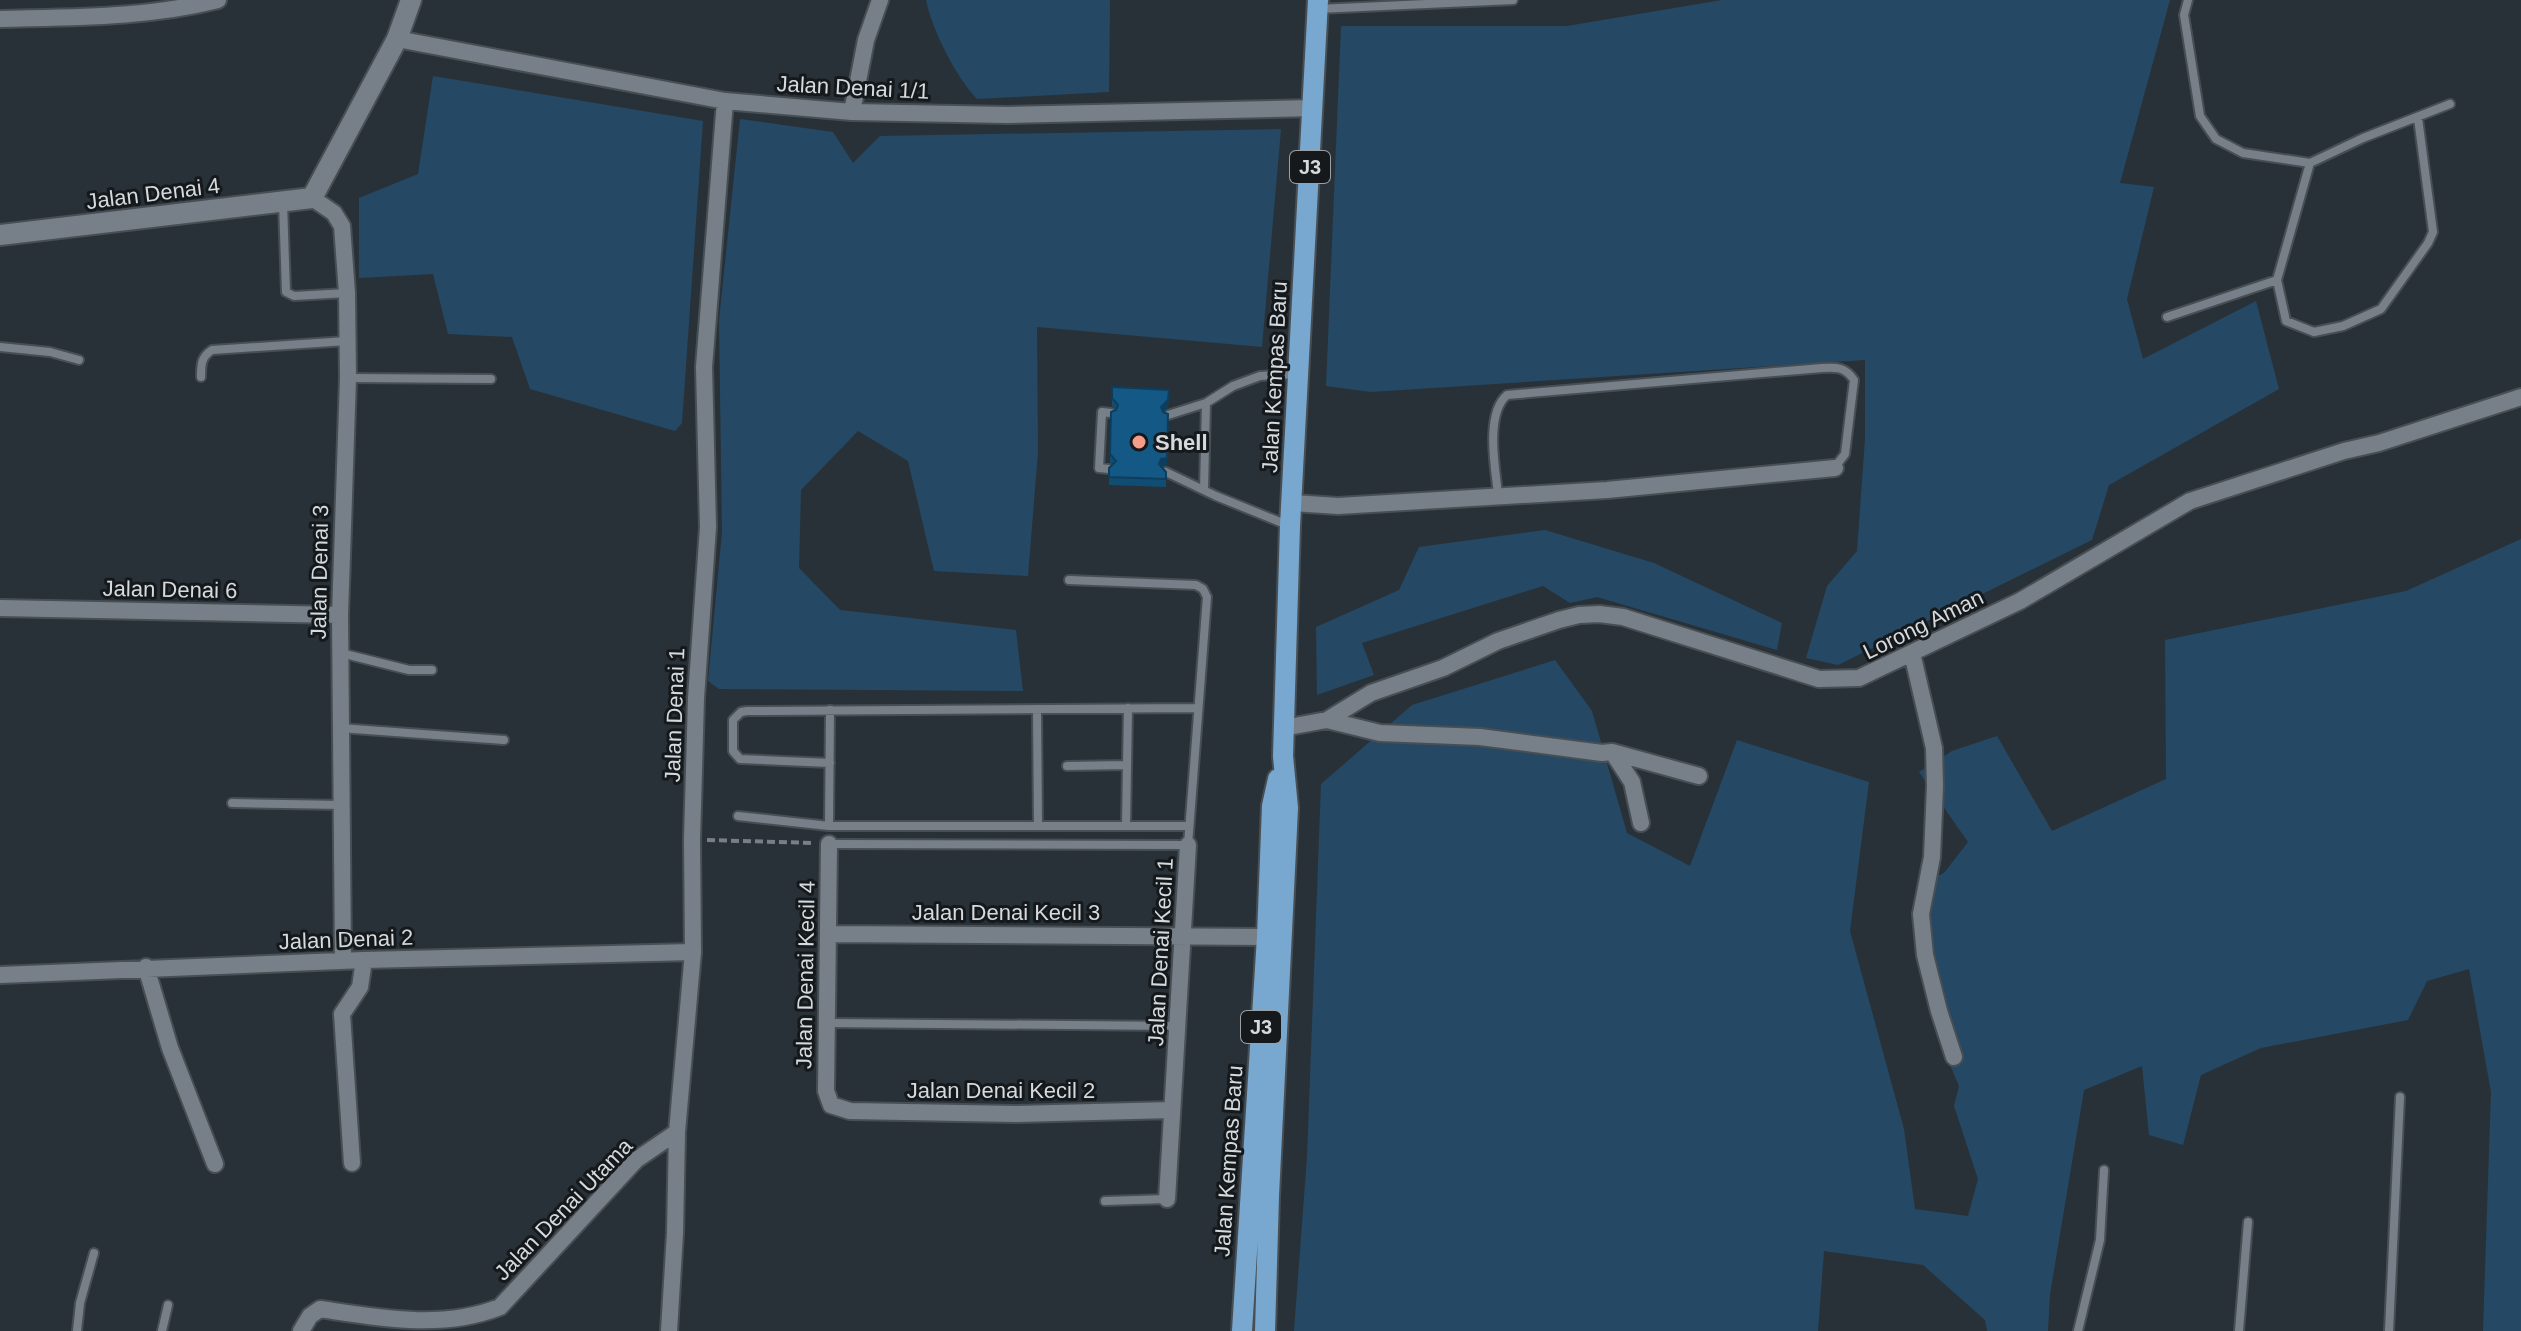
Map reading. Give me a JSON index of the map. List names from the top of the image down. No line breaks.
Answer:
{"streets":{"main road":["J3","Jalan Kempas Baru"],"street":["Jalan Denai 1/1","Jalan Denai 4","Jalan Denai 3","Jalan Denai 6","Lorong Aman","Jalan Denai 1","Jalan Denai Kecil 3","Jalan Denai 2","Jalan Denai Kecil 1","Jalan Denai Kecil 4","Jalan Denai Kecil 2","Jalan Denai Utama"]},"crossings":[["Jalan Denai 1/1","Jalan Kempas Baru"],["Jalan Denai 1/1","Jalan Denai 1"],["Jalan Denai 4","Jalan Denai 3"],["Jalan Kempas Baru","Lorong Aman"],["Jalan Kempas Baru","Jalan Denai Kecil 3"],["Jalan Denai 3","Jalan Denai 6"],["Jalan Denai 3","Jalan Denai 2"],["Jalan Denai 1","Jalan Denai 2"],["Jalan Denai 1","Jalan Denai Utama"],["Jalan Denai Kecil 3","Jalan Denai Kecil 1"],["Jalan Denai Kecil 3","Jalan Denai Kecil 4"],["Jalan Denai Kecil 1","Jalan Denai Kecil 2"],["Jalan Denai Kecil 4","Jalan Denai Kecil 2"]],"places":["Shell"]}
